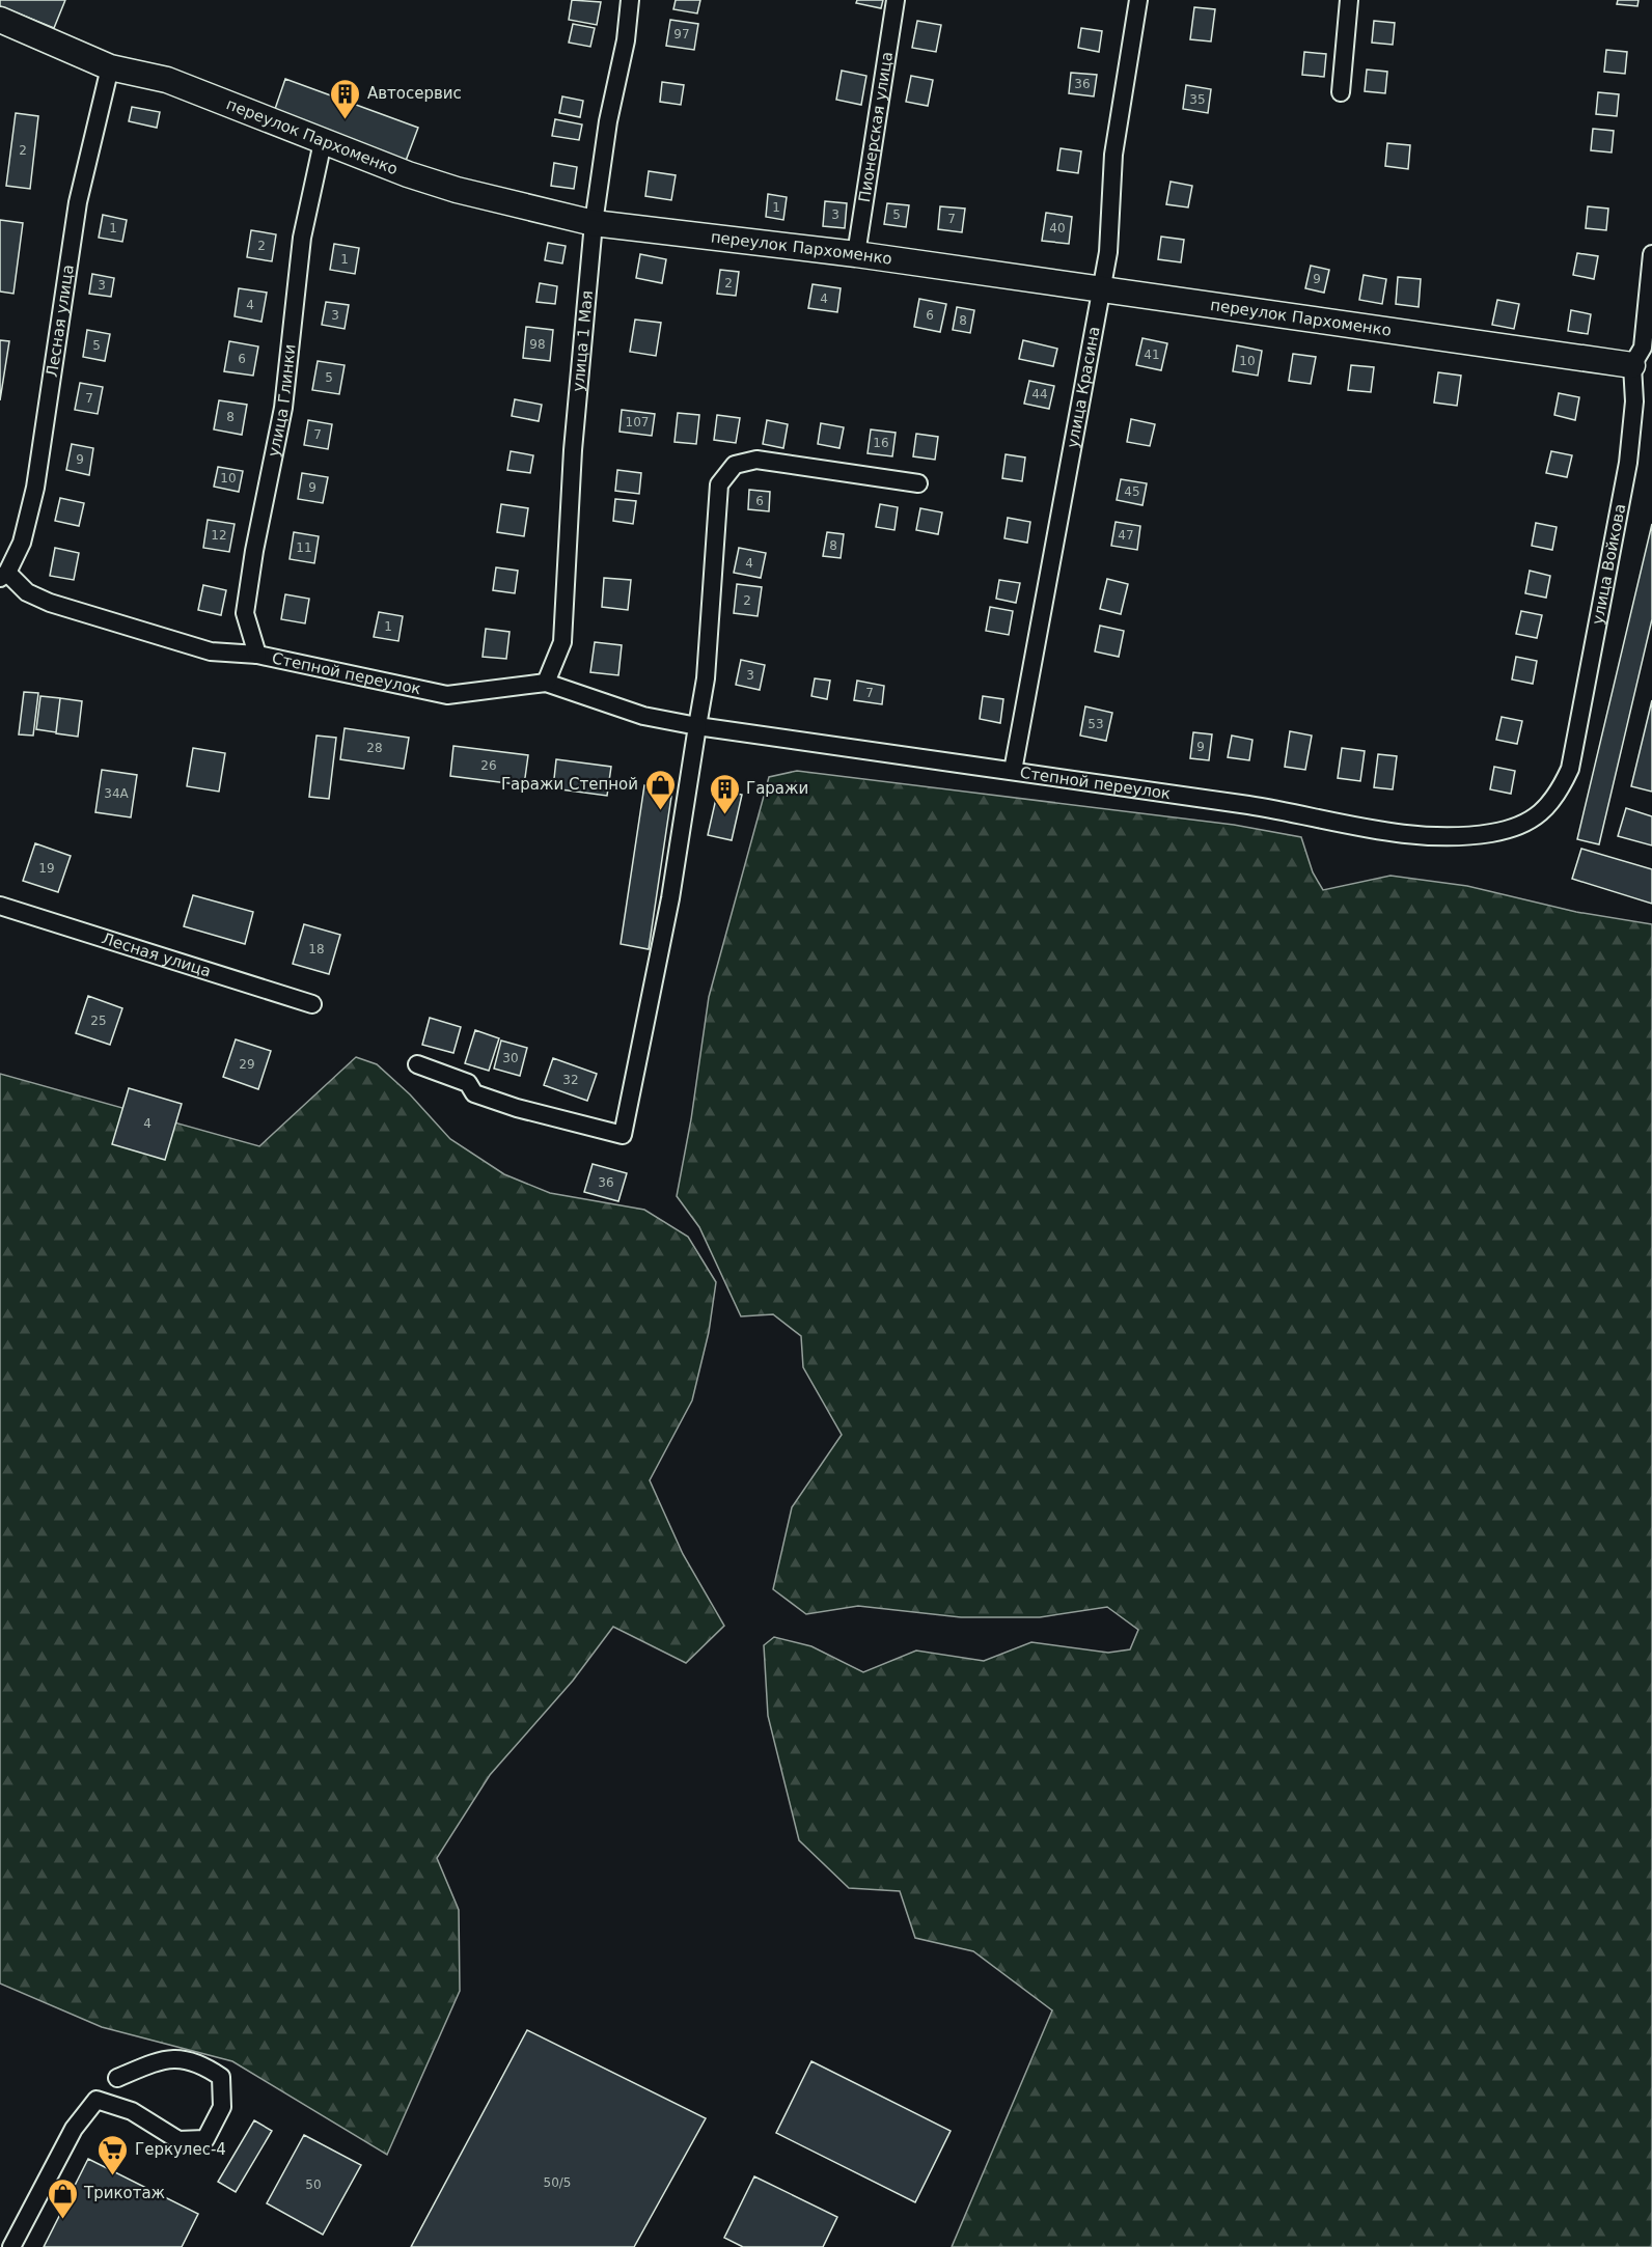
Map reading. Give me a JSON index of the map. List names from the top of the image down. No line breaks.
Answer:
{"streets":{"street":["Пионерская улица","переулок Пархоменко","Лесная улица","улица 1 Мая","улица Красина","улица Глинки","улица Войкова","Степной переулок"]},"crossings":[["Пионерская улица","переулок Пархоменко"],["переулок Пархоменко","Лесная улица"],["переулок Пархоменко","улица 1 Мая"],["переулок Пархоменко","улица Красина"],["переулок Пархоменко","улица Глинки"],["переулок Пархоменко","улица Войкова"],["Лесная улица","Степной переулок"],["улица 1 Мая","Степной переулок"],["улица Красина","Степной переулок"],["улица Глинки","Степной переулок"],["улица Войкова","Степной переулок"]],"places":{"building":["Автосервис","Гаражи"],"shop":["Гаражи Степной","Трикотаж"],"supermarket":["Геркулес-4"]},"house_numbers":["97","36","35","2","1","3","5","7","1","40","2","1","9","2","3","4","4","3","6","8","98","5","41","6","10","5","44","7","8","107","7","16","9","10","9","45","6","12","47","8","11","4","2","1","3","7","53","9","28","26","34А","19","18","25","30","29","32","4","36","50/5","50"]}
